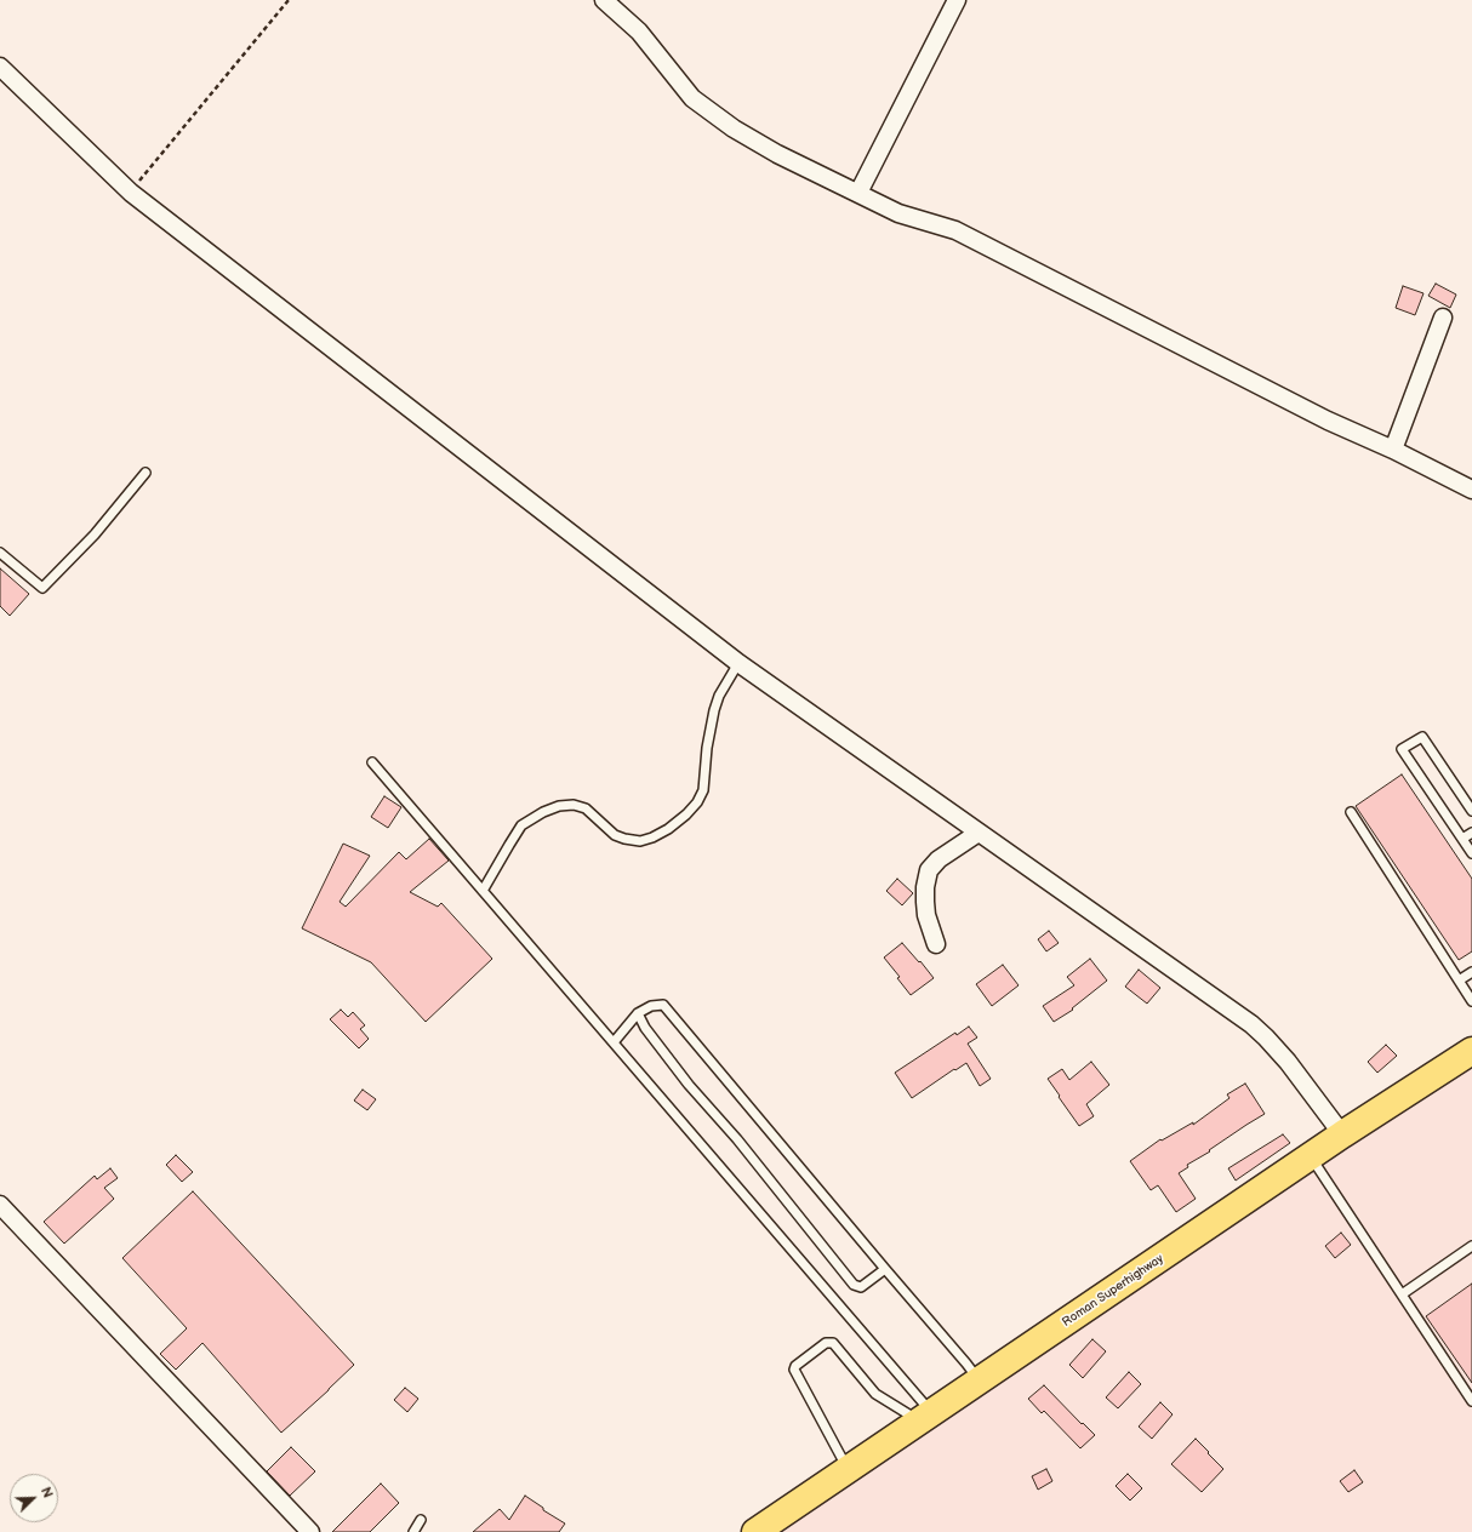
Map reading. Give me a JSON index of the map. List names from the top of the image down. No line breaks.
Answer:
{"streets":{"main road":["Roman Superhighway"]},"north":"top right"}
